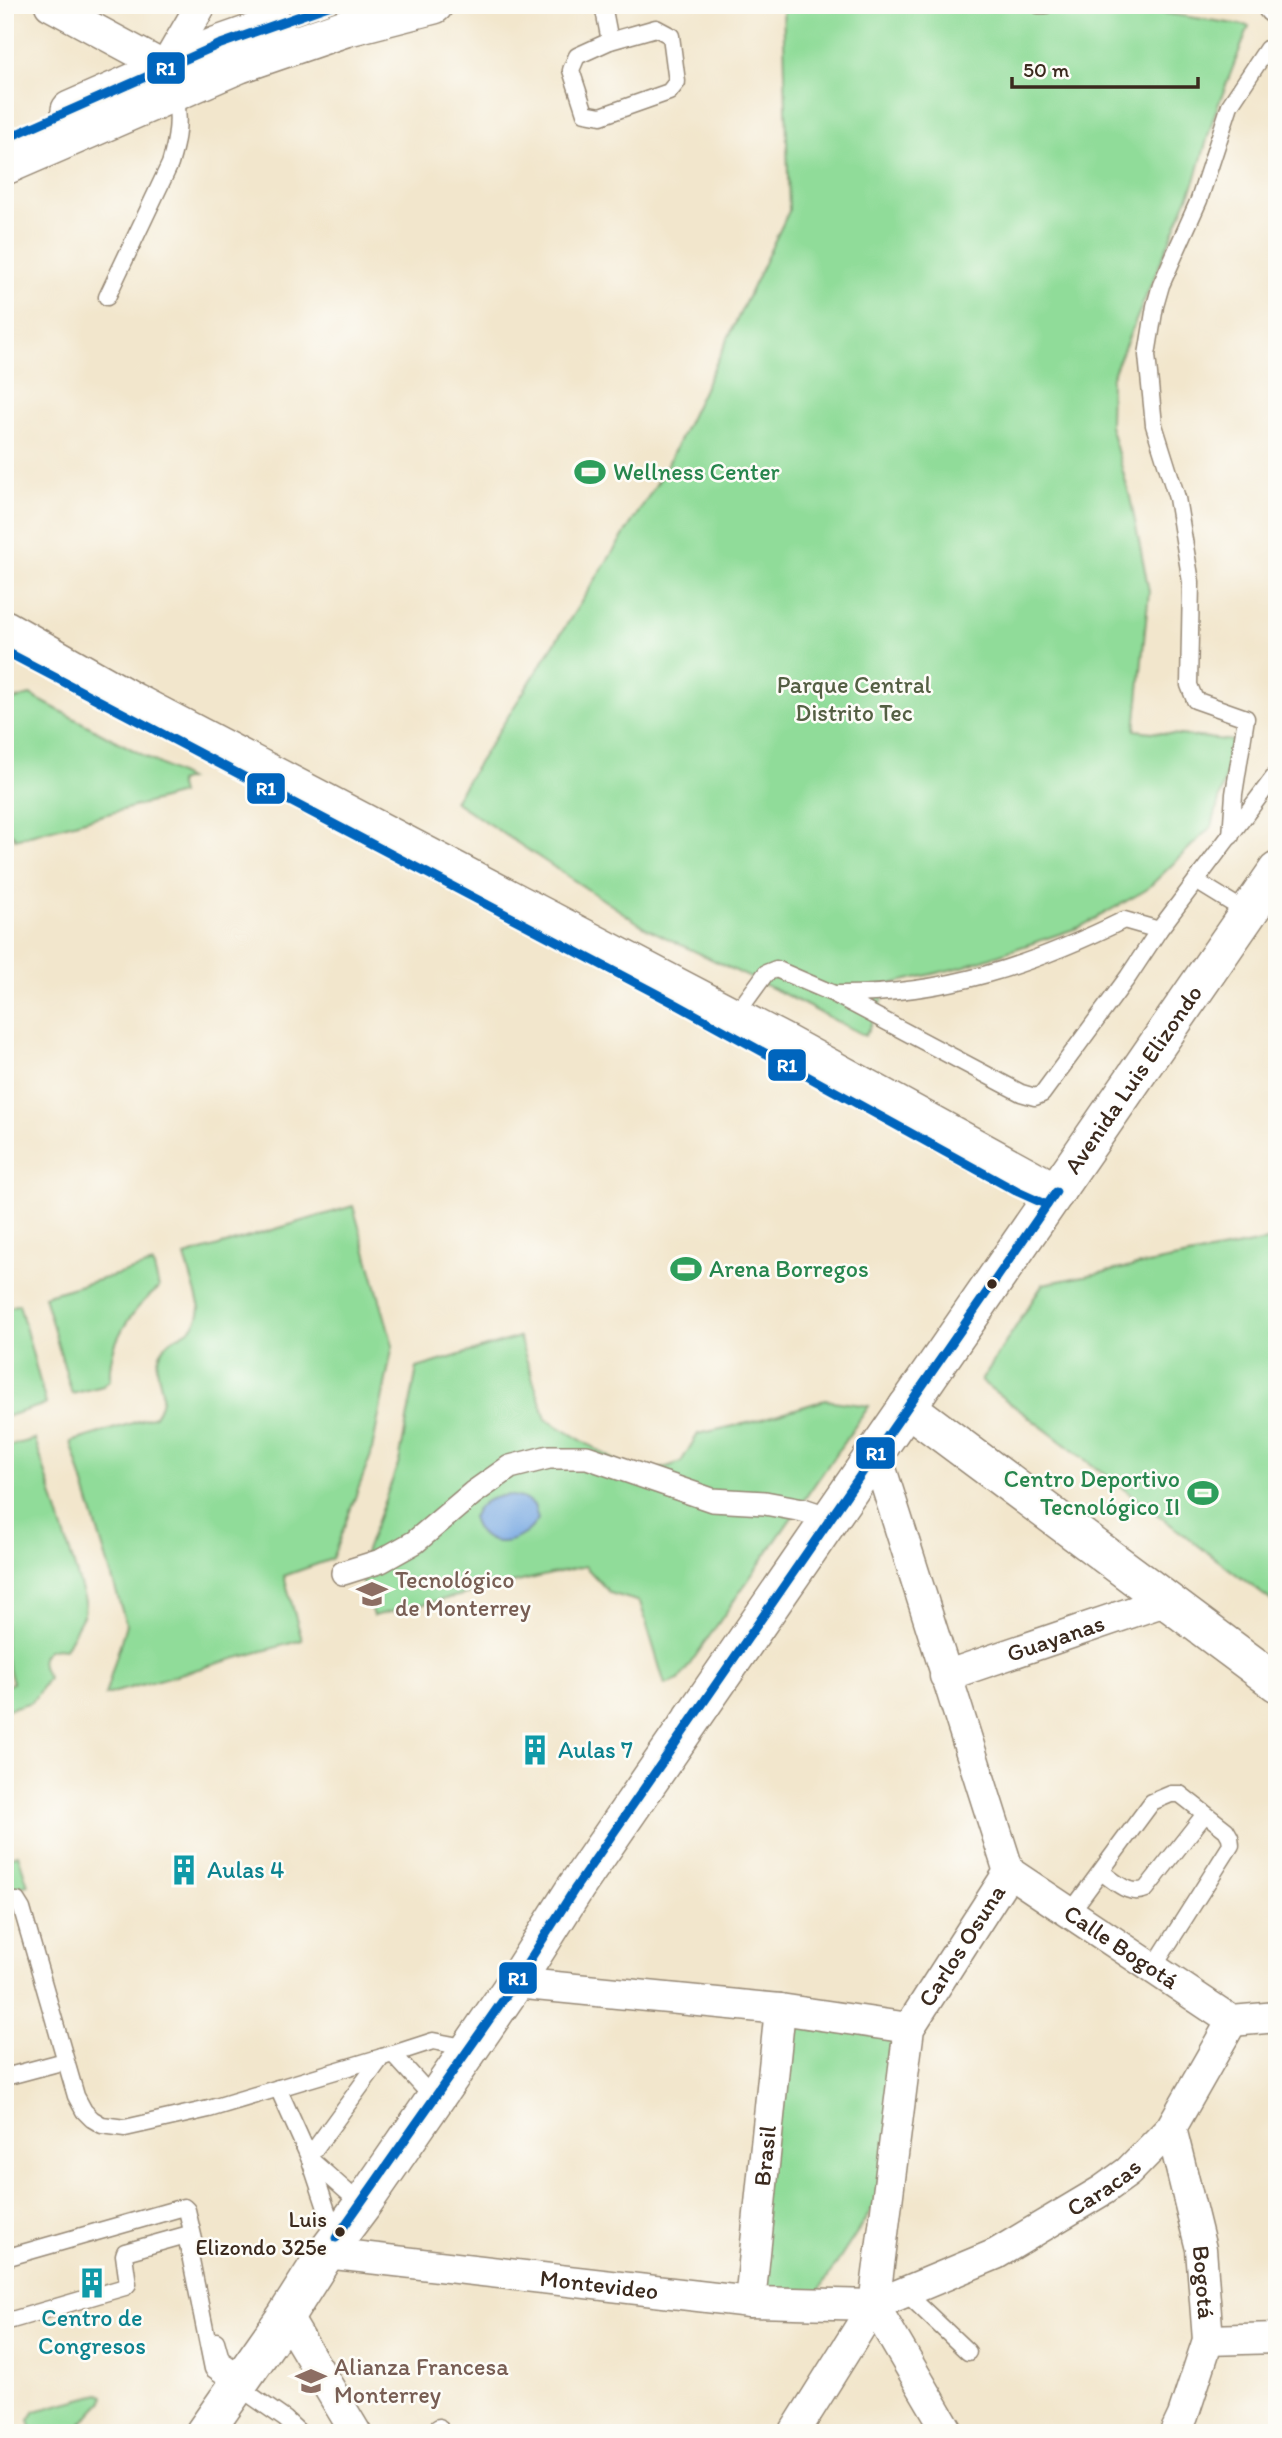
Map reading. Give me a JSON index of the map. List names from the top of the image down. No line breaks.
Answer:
{"streets":{"street":["Avenida Luis Elizondo","Guayanas","Carlos Osuna","Calle Bogotá","Brasil","Caracas","Bogotá","Montevideo"]},"crossings":[["Avenida Luis Elizondo","Carlos Osuna"],["Avenida Luis Elizondo","Montevideo"],["Guayanas","Carlos Osuna"],["Carlos Osuna","Calle Bogotá"],["Carlos Osuna","Caracas"],["Carlos Osuna","Montevideo"],["Calle Bogotá","Caracas"],["Brasil","Montevideo"],["Caracas","Bogotá"],["Caracas","Montevideo"]],"parks":["Parque Central Distrito Tec"],"places":{"sports":["Wellness Center","Arena Borregos","Centro Deportivo Tecnológico II"],"school or university":["Tecnológico de Monterrey","Alianza Francesa Monterrey"],"building":["Aulas 7","Aulas 4","Centro de Congresos"],"other":["Luis Elizondo 325e"]},"lines":["transit line R1"],"scale_bar":"50 m"}
